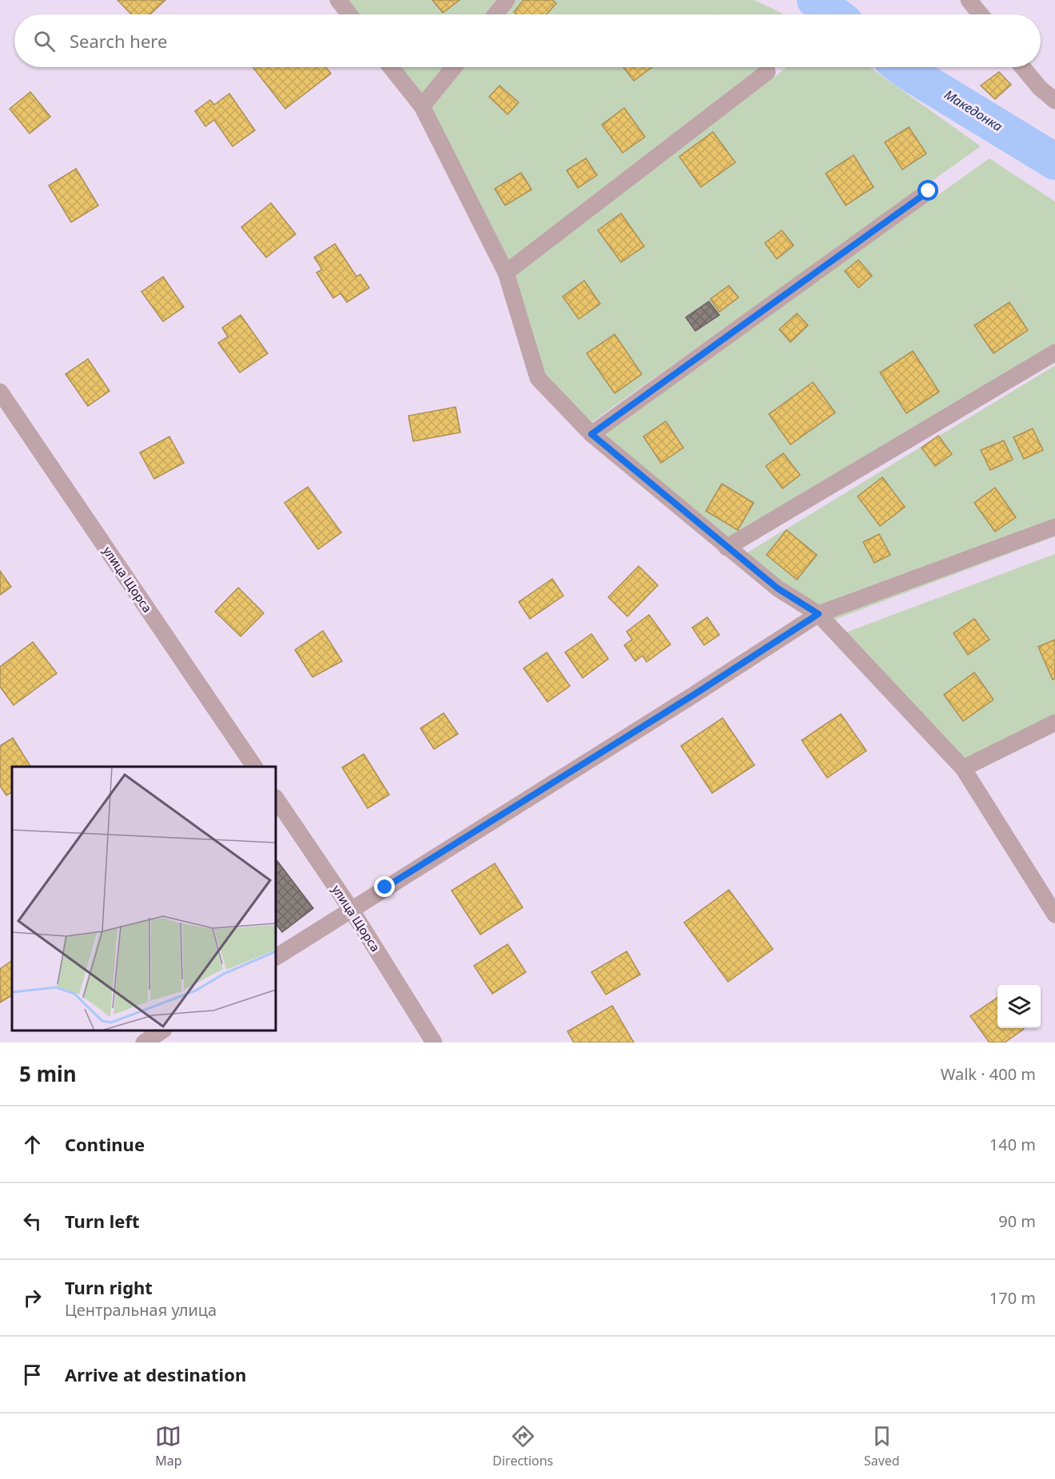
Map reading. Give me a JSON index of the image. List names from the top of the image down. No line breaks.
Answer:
{"streets":{"street":["улица Щорса"]},"water":["Македонка"],"page":{"search":"Search here","heading":["5 min","Walk · 400 m"],"list":[["Continue","140 m"],["Turn left","90 m"],["Turn right","Центральная улица","170 m"],"Arrive at destination"],"nav":["Map","Directions","Saved"]}}
